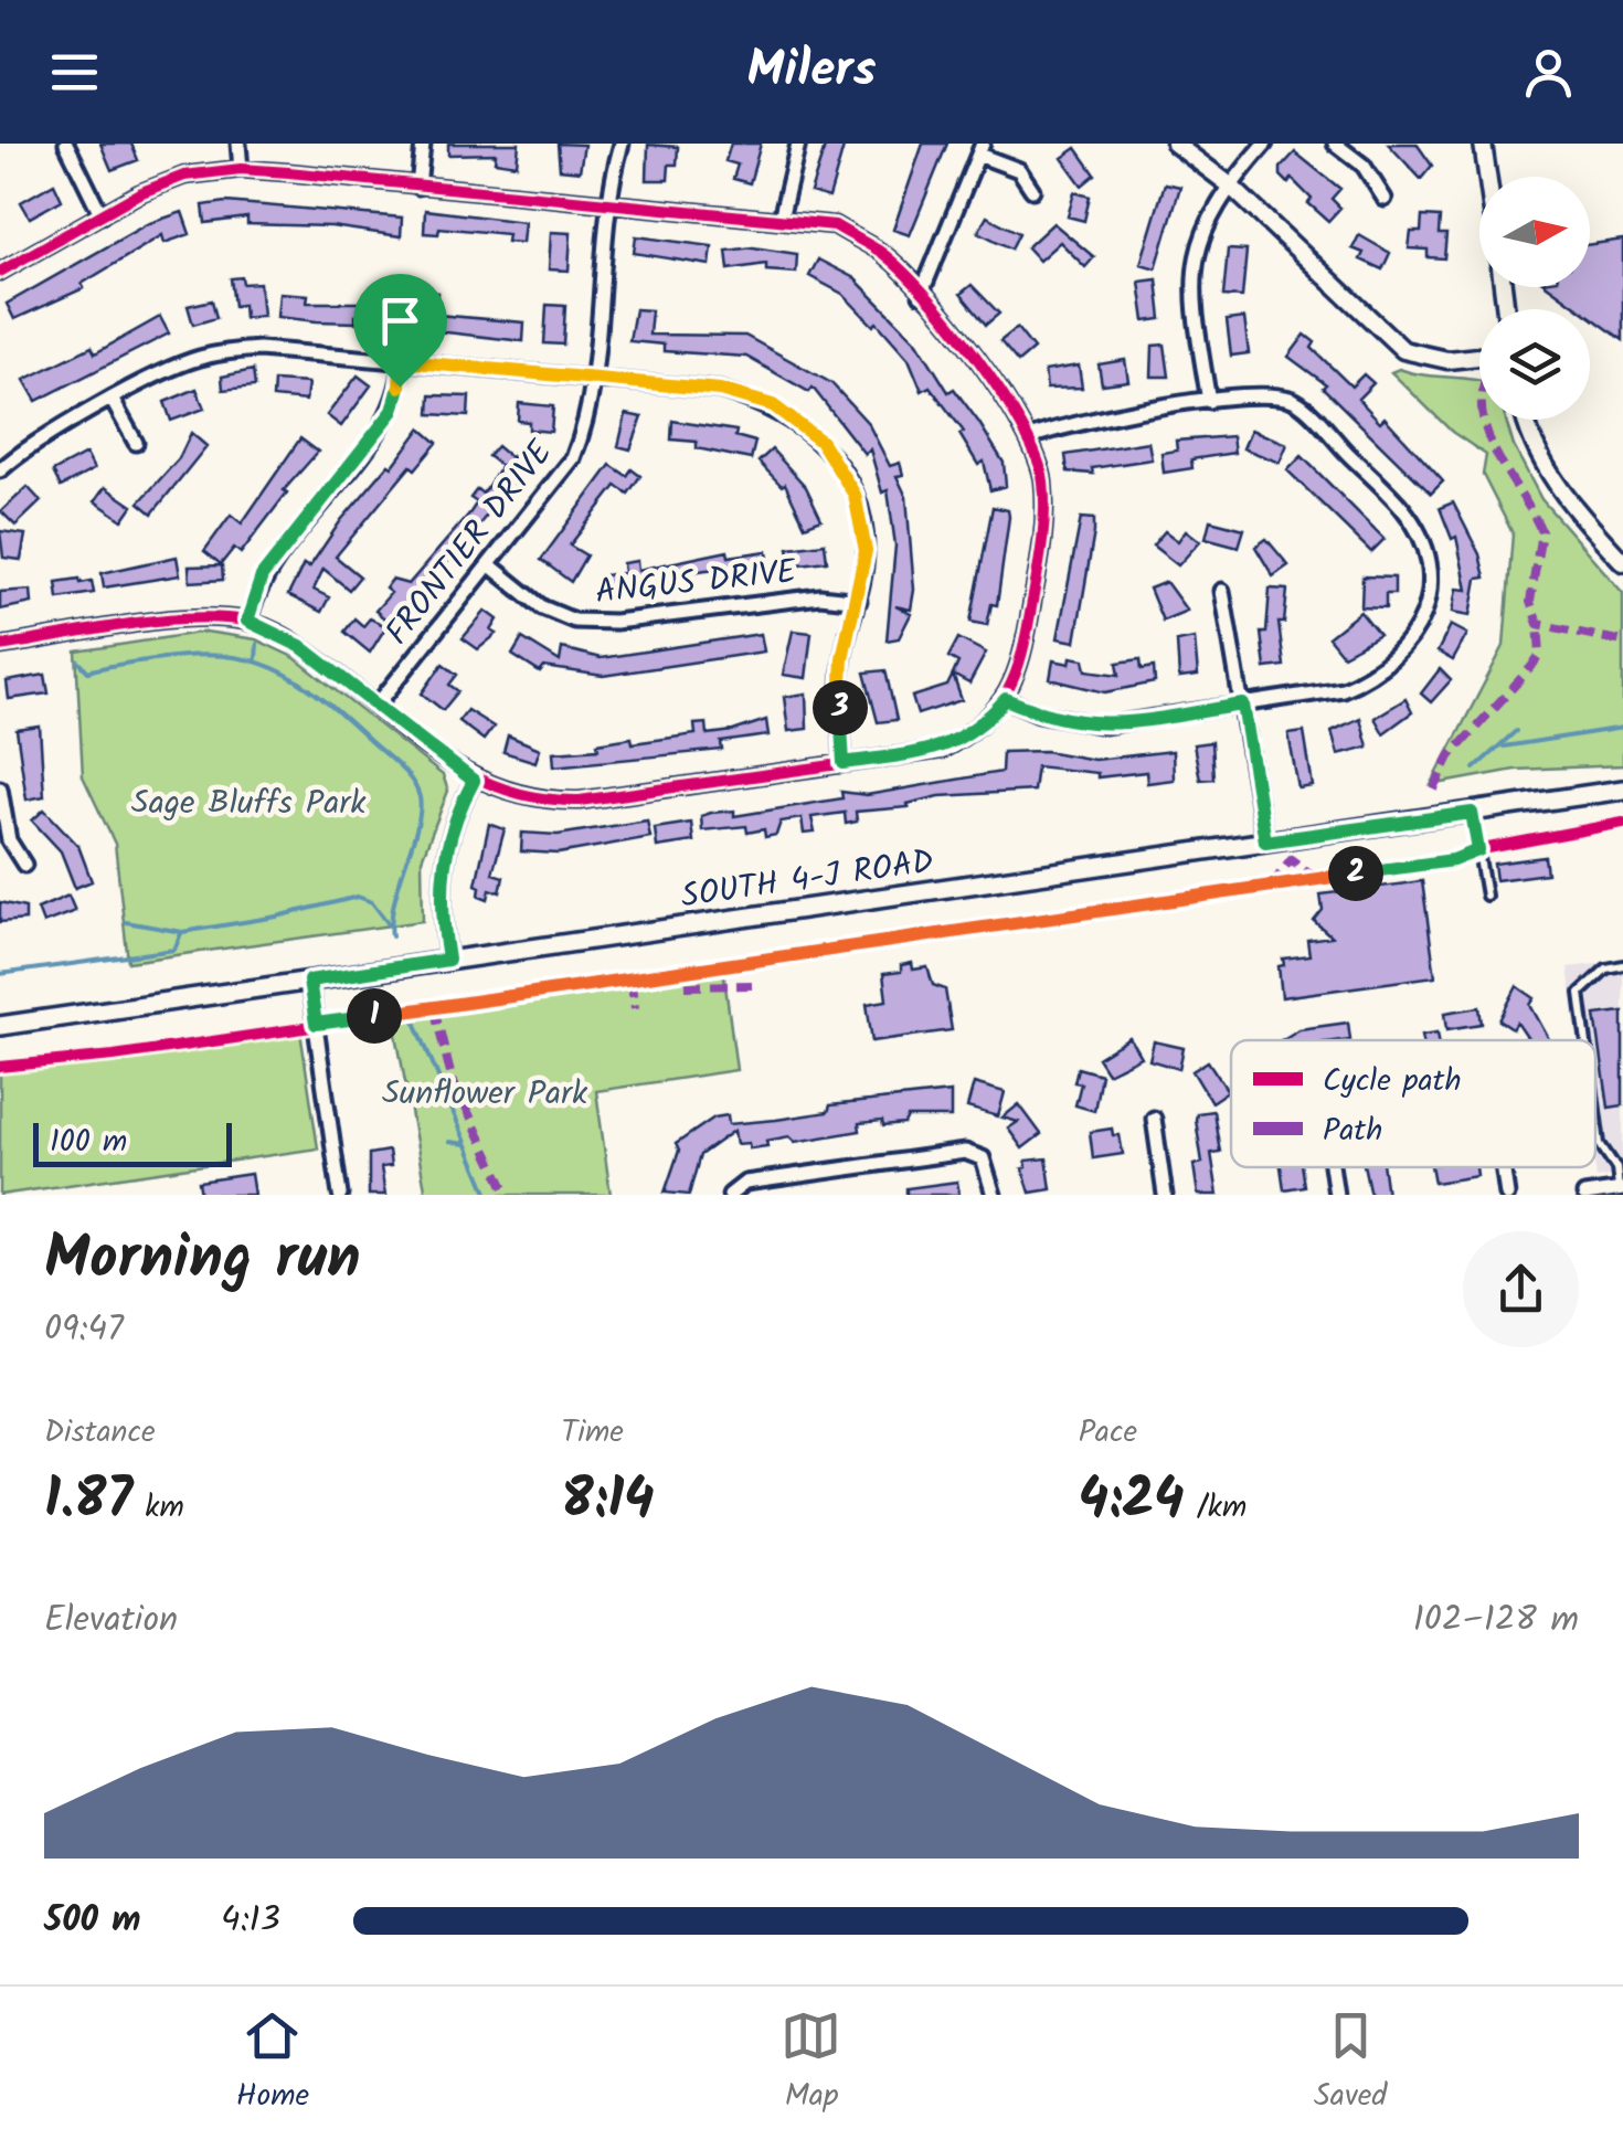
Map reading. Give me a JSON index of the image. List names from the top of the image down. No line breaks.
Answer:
{"streets":{"main road":["SOUTH 4-J ROAD"],"street":["FRONTIER DRIVE","ANGUS DRIVE"]},"crossings":[["FRONTIER DRIVE","ANGUS DRIVE"]],"parks":["Sage Bluffs Park","Sunflower Park"],"legend":["Cycle path","Path"],"scale_bar":"100 m","north":"right","page":{"header":"Milers","pins":["3","2","1"],"scale":"100 m","heading":["Morning run","09:47"],"stats":[["Distance","1.87 km"],["Time","8:14"],["Pace","4:24 /km"]],"chart":["Elevation","102–128 m"],"list":[{"name":"500 m","note":"4:13"}],"tabs":["Home","Map","Saved"]}}
